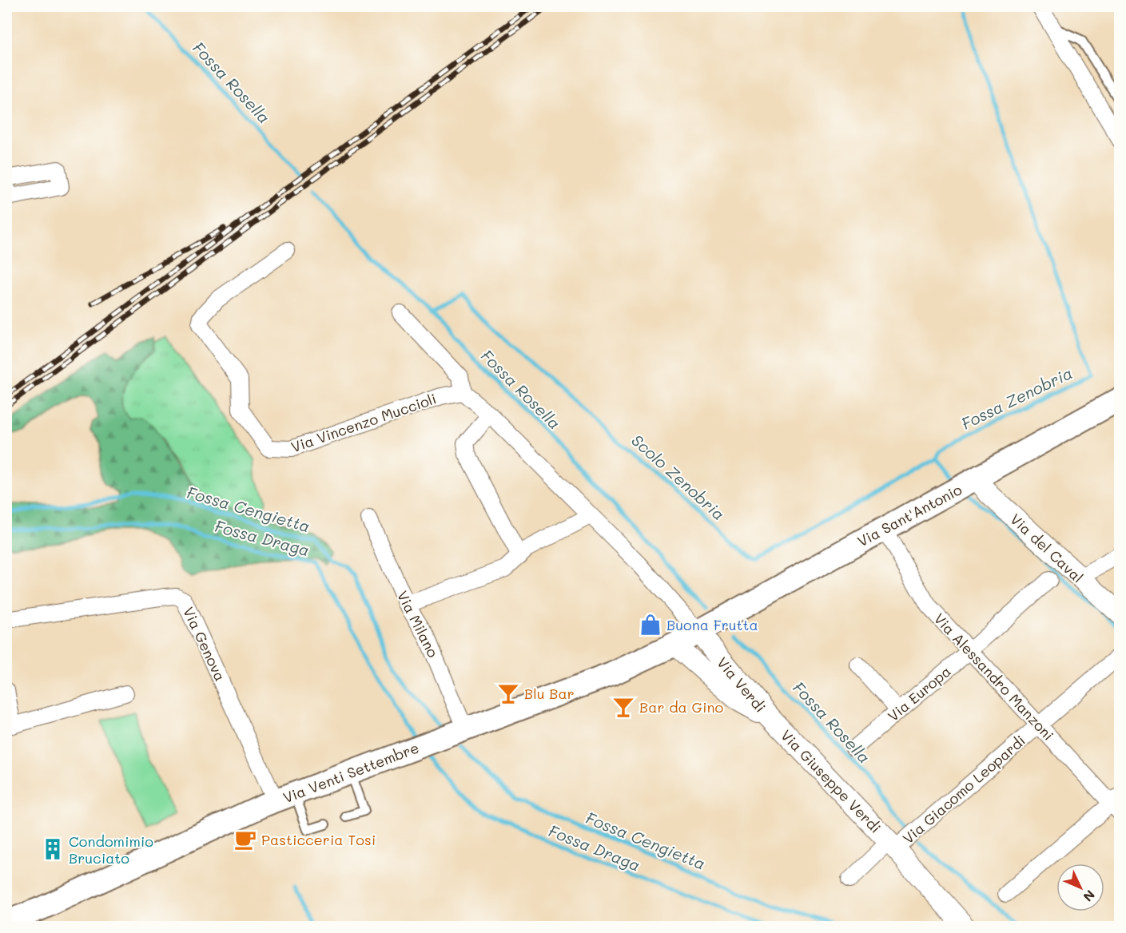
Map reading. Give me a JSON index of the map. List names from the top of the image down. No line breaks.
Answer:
{"streets":{"main road":["Via Sant'Antonio","Via Venti Settembre"],"street":["Via Vincenzo Muccioli","Via del Caval","Via Milano","Via Genova","Via Alessandro Manzoni","Via Verdi","Via Europa","Via Giuseppe Verdi","Via Giacomo Leopardi"]},"crossings":[["Via Sant'Antonio","Via del Caval"],["Via Sant'Antonio","Via Alessandro Manzoni"],["Via Sant'Antonio","Via Verdi"],["Via Sant'Antonio","Via Venti Settembre"],["Via Milano","Via Venti Settembre"],["Via Genova","Via Venti Settembre"],["Via Alessandro Manzoni","Via Europa"],["Via Alessandro Manzoni","Via Giacomo Leopardi"],["Via Verdi","Via Venti Settembre"],["Via Verdi","Via Giuseppe Verdi"],["Via Giuseppe Verdi","Via Giacomo Leopardi"]],"water":["Fossa Rosella","Fossa Zenobria","Scolo Zenobria","Fossa Cengietta","Fossa Draga"],"places":{"shop":["Buona Frutta"],"bar":["Blu Bar","Bar da Gino"],"cafe":["Pasticceria Tosi"],"building":["Condomimio Bruciato"]},"north":"bottom right"}
